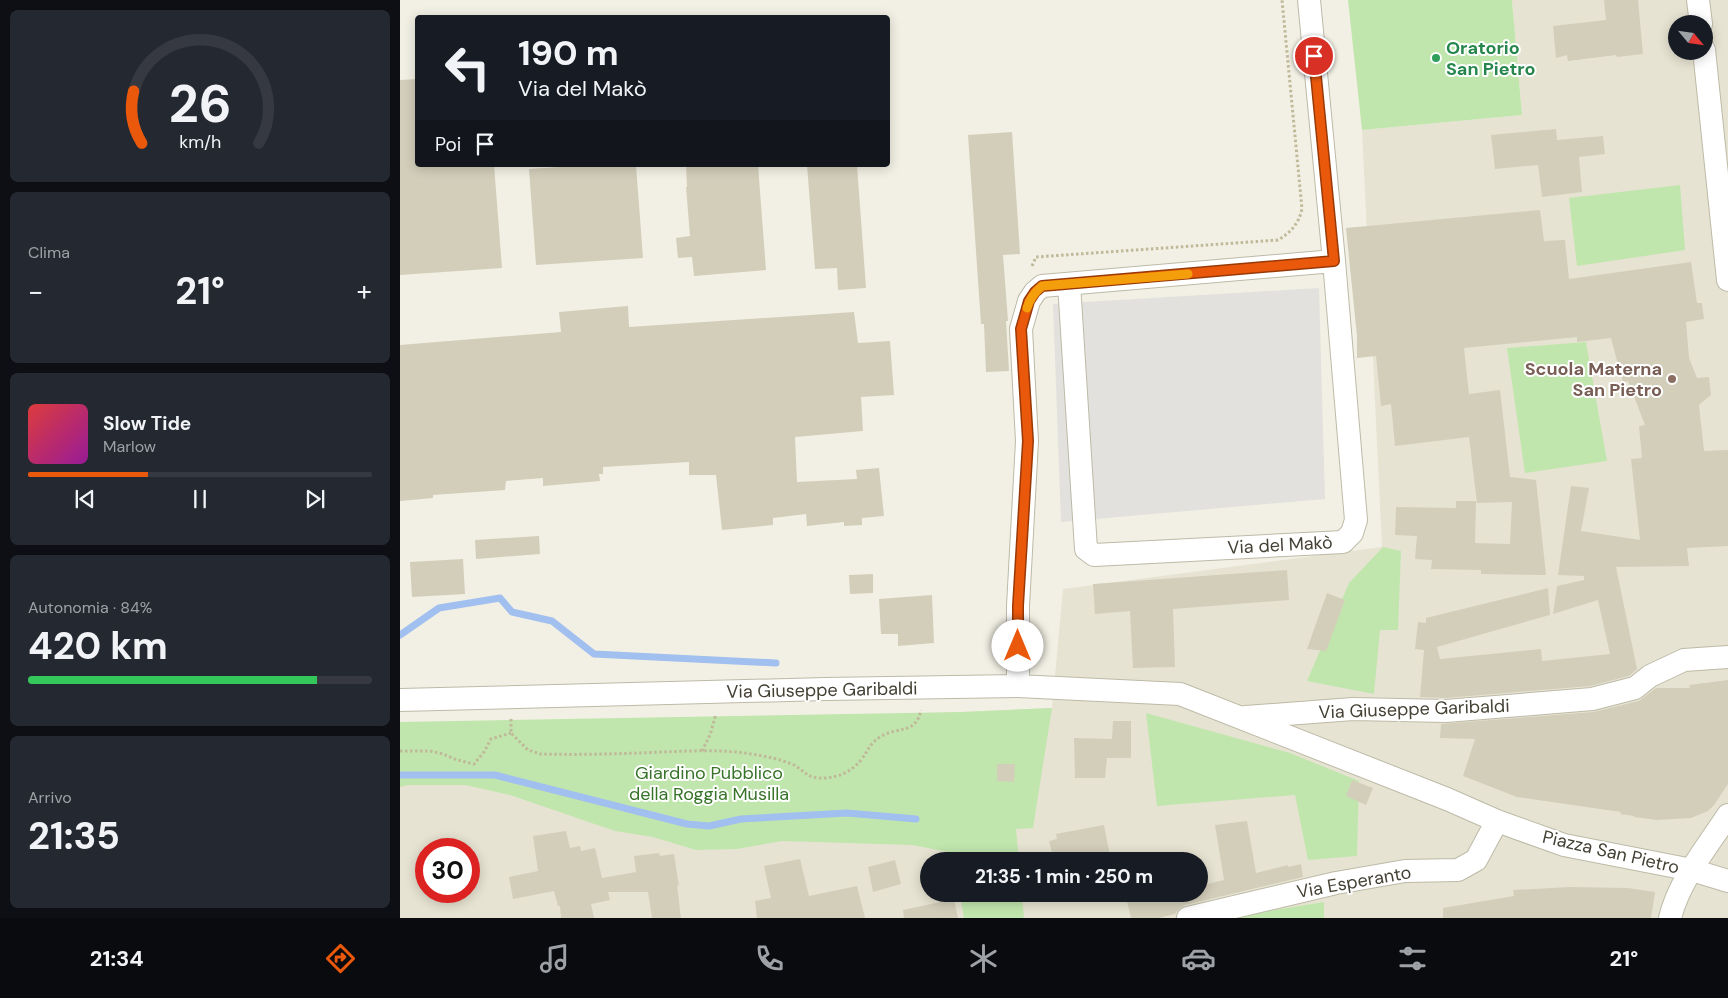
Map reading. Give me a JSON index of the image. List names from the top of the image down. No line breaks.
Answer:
{"streets":{"street":["Via del Makò","Via Giuseppe Garibaldi","Piazza San Pietro","Via Esperanto"]},"crossings":[["Via Giuseppe Garibaldi","Piazza San Pietro"],["Piazza San Pietro","Via Esperanto"]],"parks":["Giardino Pubblico della Roggia Musilla"],"places":["Oratorio San Pietro","Scuola Materna San Pietro"],"north":"bottom right","page":{"turn":["190 m","Via del Makò"],"then":"Poi","tile":["Clima",["Autonomia · 84%","420 km"],["Arrivo","21:35"]],"heat":["−","21°","+"],"song":["Slow Tide","Marlow"],"limit":"30","trip":"21:35 · 1 min · 250 m","tabs":["21:34","21°"],"gauge":["26","km/h"]}}
